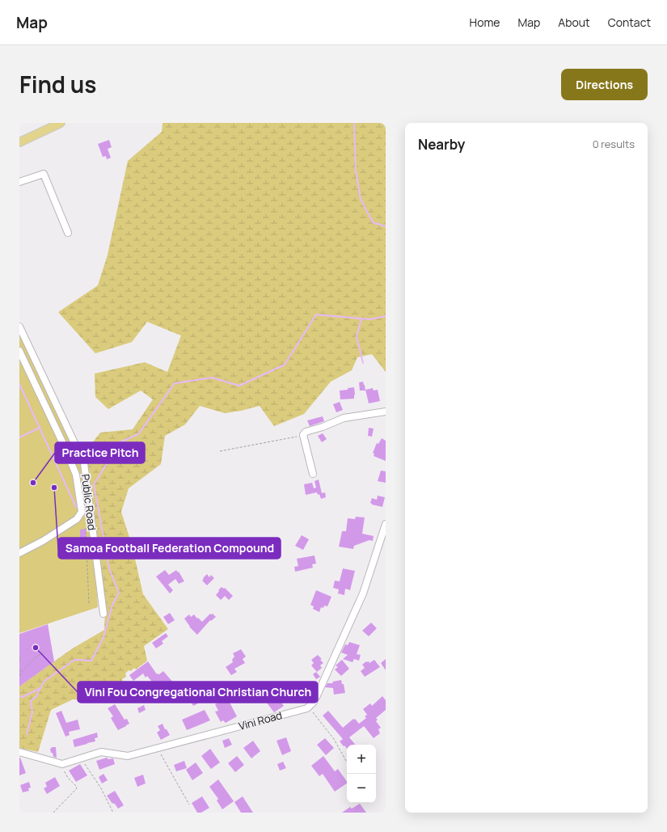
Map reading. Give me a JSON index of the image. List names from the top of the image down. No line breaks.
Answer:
{"streets":{"street":["Public Road","Vini Road"]},"places":["Practice Pitch","Samoa Football Federation Compound","Vini Fou Congregational Christian Church"],"page":{"header":"Map","nav":["Home","Map","About","Contact"],"title":"Find us","buttons":"Directions","heading":["Nearby","0 results"],"map_buttons":["+","−"]}}
